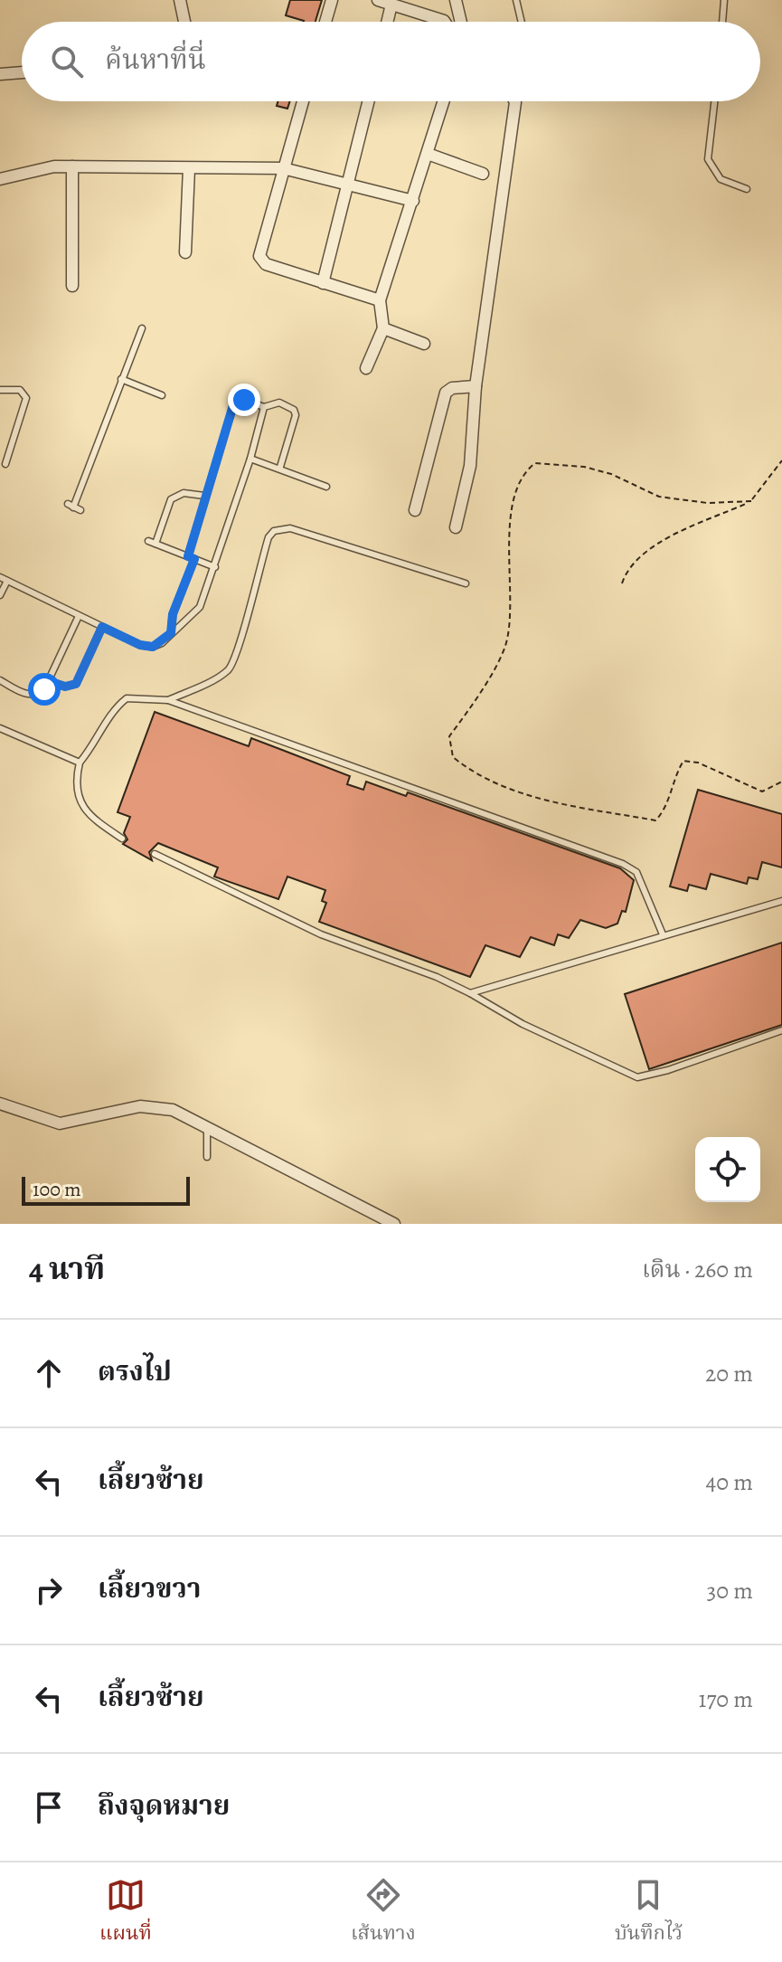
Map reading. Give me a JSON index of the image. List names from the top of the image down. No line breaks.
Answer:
{"scale_bar":"100 m","page":{"search":"ค้นหาที่นี่","scale":"100 m","heading":["4 นาที","เดิน · 260 m"],"list":[["ตรงไป","20 m"],["เลี้ยวซ้าย","40 m"],["เลี้ยวขวา","30 m"],["เลี้ยวซ้าย","170 m"],"ถึงจุดหมาย"],"nav":["แผนที่","เส้นทาง","บันทึกไว้"]}}
